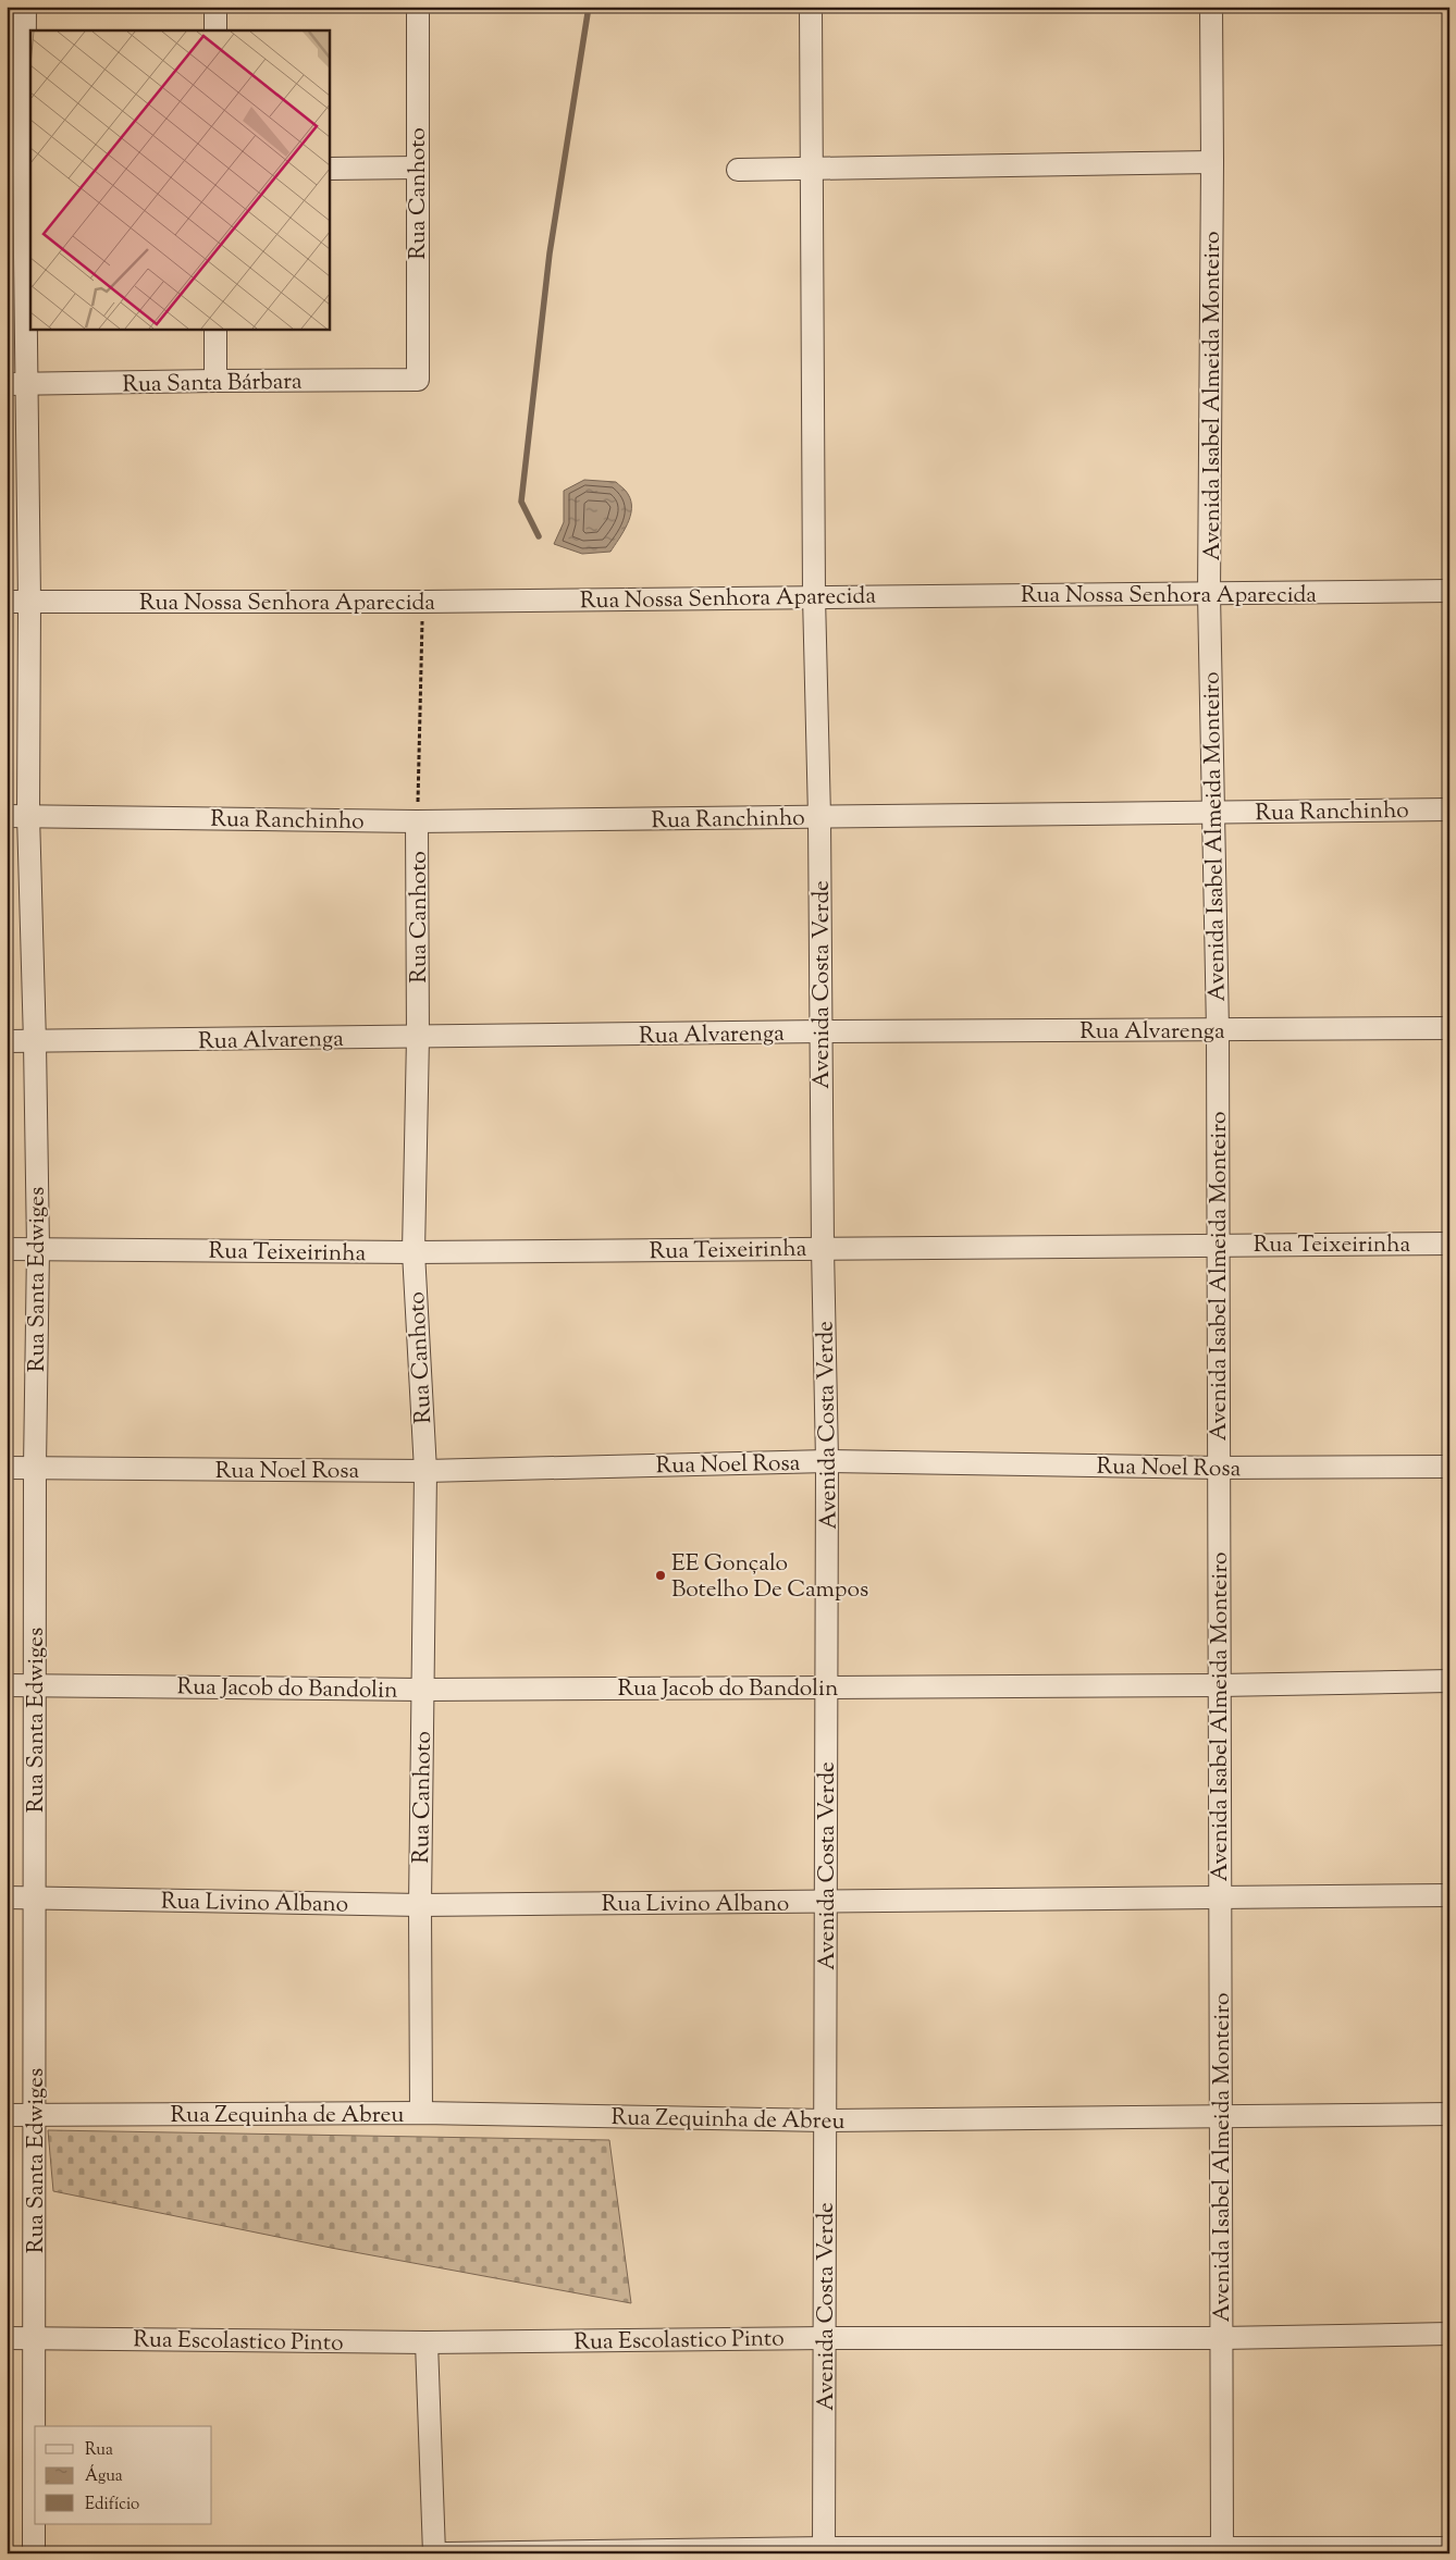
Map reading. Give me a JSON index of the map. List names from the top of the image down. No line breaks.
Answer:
{"streets":{"street":["Rua Canhoto","Rua Santa Bárbara","Avenida Isabel Almeida Monteiro","Rua Nossa Senhora Aparecida","Rua Ranchinho","Avenida Costa Verde","Rua Alvarenga","Rua Teixeirinha","Rua Santa Edwiges","Rua Noel Rosa","Rua Jacob do Bandolin","Rua Livino Albano","Rua Zequinha de Abreu","Rua Escolastico Pinto"]},"crossings":[["Rua Canhoto","Rua Santa Bárbara"],["Rua Canhoto","Rua Nossa Senhora Aparecida"],["Rua Canhoto","Rua Ranchinho"],["Rua Canhoto","Rua Alvarenga"],["Rua Canhoto","Rua Teixeirinha"],["Rua Canhoto","Rua Noel Rosa"],["Rua Canhoto","Rua Jacob do Bandolin"],["Rua Canhoto","Rua Livino Albano"],["Rua Canhoto","Rua Zequinha de Abreu"],["Rua Santa Bárbara","Rua Santa Edwiges"],["Avenida Isabel Almeida Monteiro","Rua Nossa Senhora Aparecida"],["Avenida Isabel Almeida Monteiro","Rua Ranchinho"],["Avenida Isabel Almeida Monteiro","Rua Alvarenga"],["Avenida Isabel Almeida Monteiro","Rua Teixeirinha"],["Avenida Isabel Almeida Monteiro","Rua Noel Rosa"],["Avenida Isabel Almeida Monteiro","Rua Jacob do Bandolin"],["Avenida Isabel Almeida Monteiro","Rua Livino Albano"],["Avenida Isabel Almeida Monteiro","Rua Zequinha de Abreu"],["Avenida Isabel Almeida Monteiro","Rua Escolastico Pinto"],["Rua Nossa Senhora Aparecida","Avenida Costa Verde"],["Rua Nossa Senhora Aparecida","Rua Santa Edwiges"],["Rua Ranchinho","Avenida Costa Verde"],["Rua Ranchinho","Rua Santa Edwiges"],["Avenida Costa Verde","Rua Alvarenga"],["Avenida Costa Verde","Rua Teixeirinha"],["Avenida Costa Verde","Rua Noel Rosa"],["Avenida Costa Verde","Rua Jacob do Bandolin"],["Avenida Costa Verde","Rua Livino Albano"],["Avenida Costa Verde","Rua Zequinha de Abreu"],["Avenida Costa Verde","Rua Escolastico Pinto"],["Rua Alvarenga","Rua Santa Edwiges"],["Rua Teixeirinha","Rua Santa Edwiges"],["Rua Santa Edwiges","Rua Noel Rosa"],["Rua Santa Edwiges","Rua Jacob do Bandolin"],["Rua Santa Edwiges","Rua Livino Albano"],["Rua Santa Edwiges","Rua Zequinha de Abreu"],["Rua Santa Edwiges","Rua Escolastico Pinto"]],"places":["EE Gonçalo Botelho De Campos"],"legend":["Rua","Água","Edifício"]}
